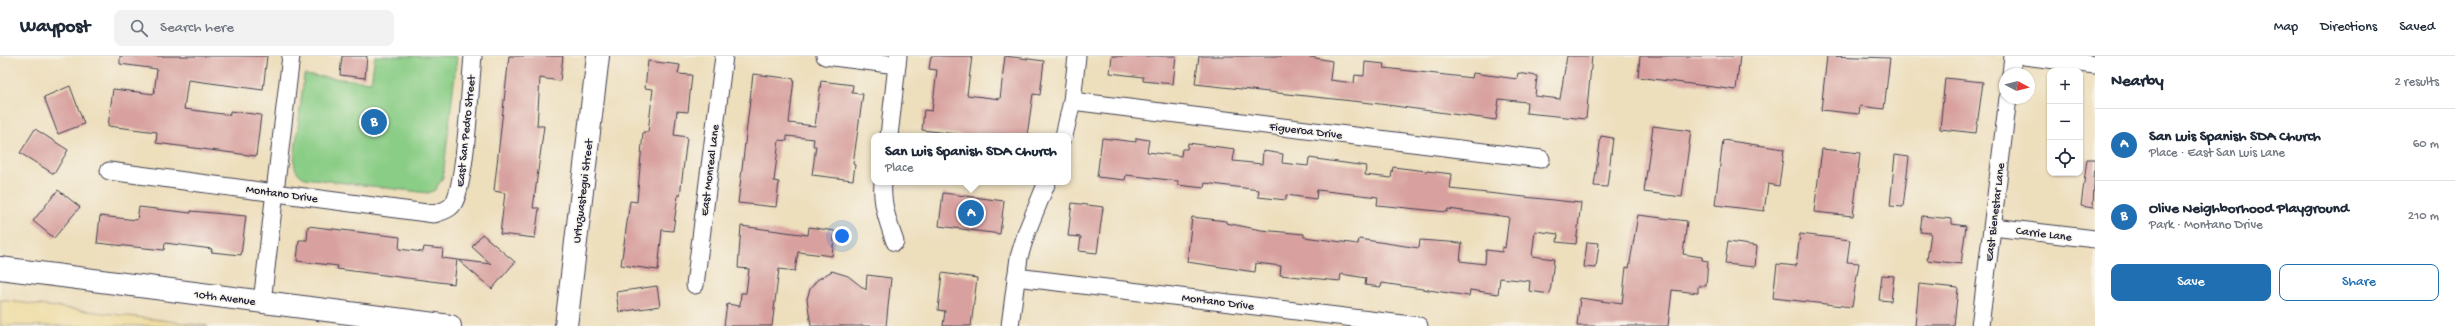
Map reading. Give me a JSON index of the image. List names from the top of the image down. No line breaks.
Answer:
{"streets":{"main road":["Urtuzuastegui Street","10th Avenue"],"street":["Figueroa Drive","East San Pedro Street","East Monreal Lane","Montano Drive","East Bienestar Lane","Carrie Lane"]},"crossings":[["East San Pedro Street","Montano Drive"],["East Bienestar Lane","Carrie Lane"]],"north":"right","page":{"header":"Waypost","search":"Search here","nav":["Map","Directions","Saved"],"heading":["Nearby","2 results"],"map_buttons":["+","−"],"pins":["B","A"],"list":[{"mark":"A","name":"San Luis Spanish SDA Church","note":"Place · East San Luis Lane","value":"60 m"},{"mark":"B","name":"Olive Neighborhood Playground","note":"Park · Montano Drive","value":"210 m"}],"popup":["San Luis Spanish SDA Church","Place"],"buttons":["Save","Share"]}}
